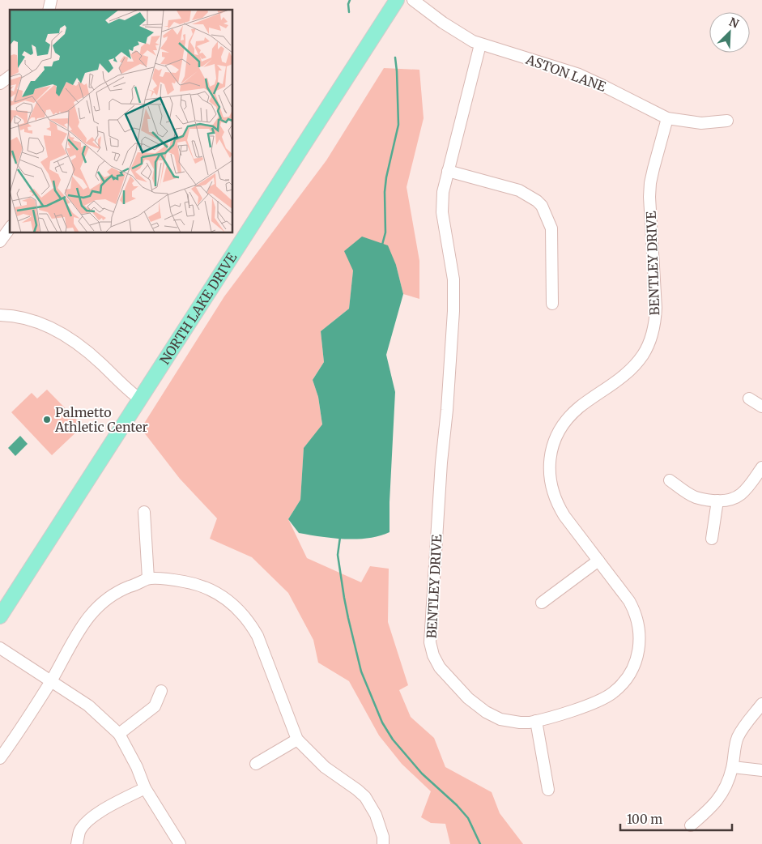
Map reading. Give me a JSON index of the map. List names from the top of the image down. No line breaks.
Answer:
{"streets":{"main road":["NORTH LAKE DRIVE"],"street":["ASTON LANE","BENTLEY DRIVE"]},"crossings":[["ASTON LANE","BENTLEY DRIVE"]],"places":["Palmetto Athletic Center"],"scale_bar":"100 m","north":"top right"}
